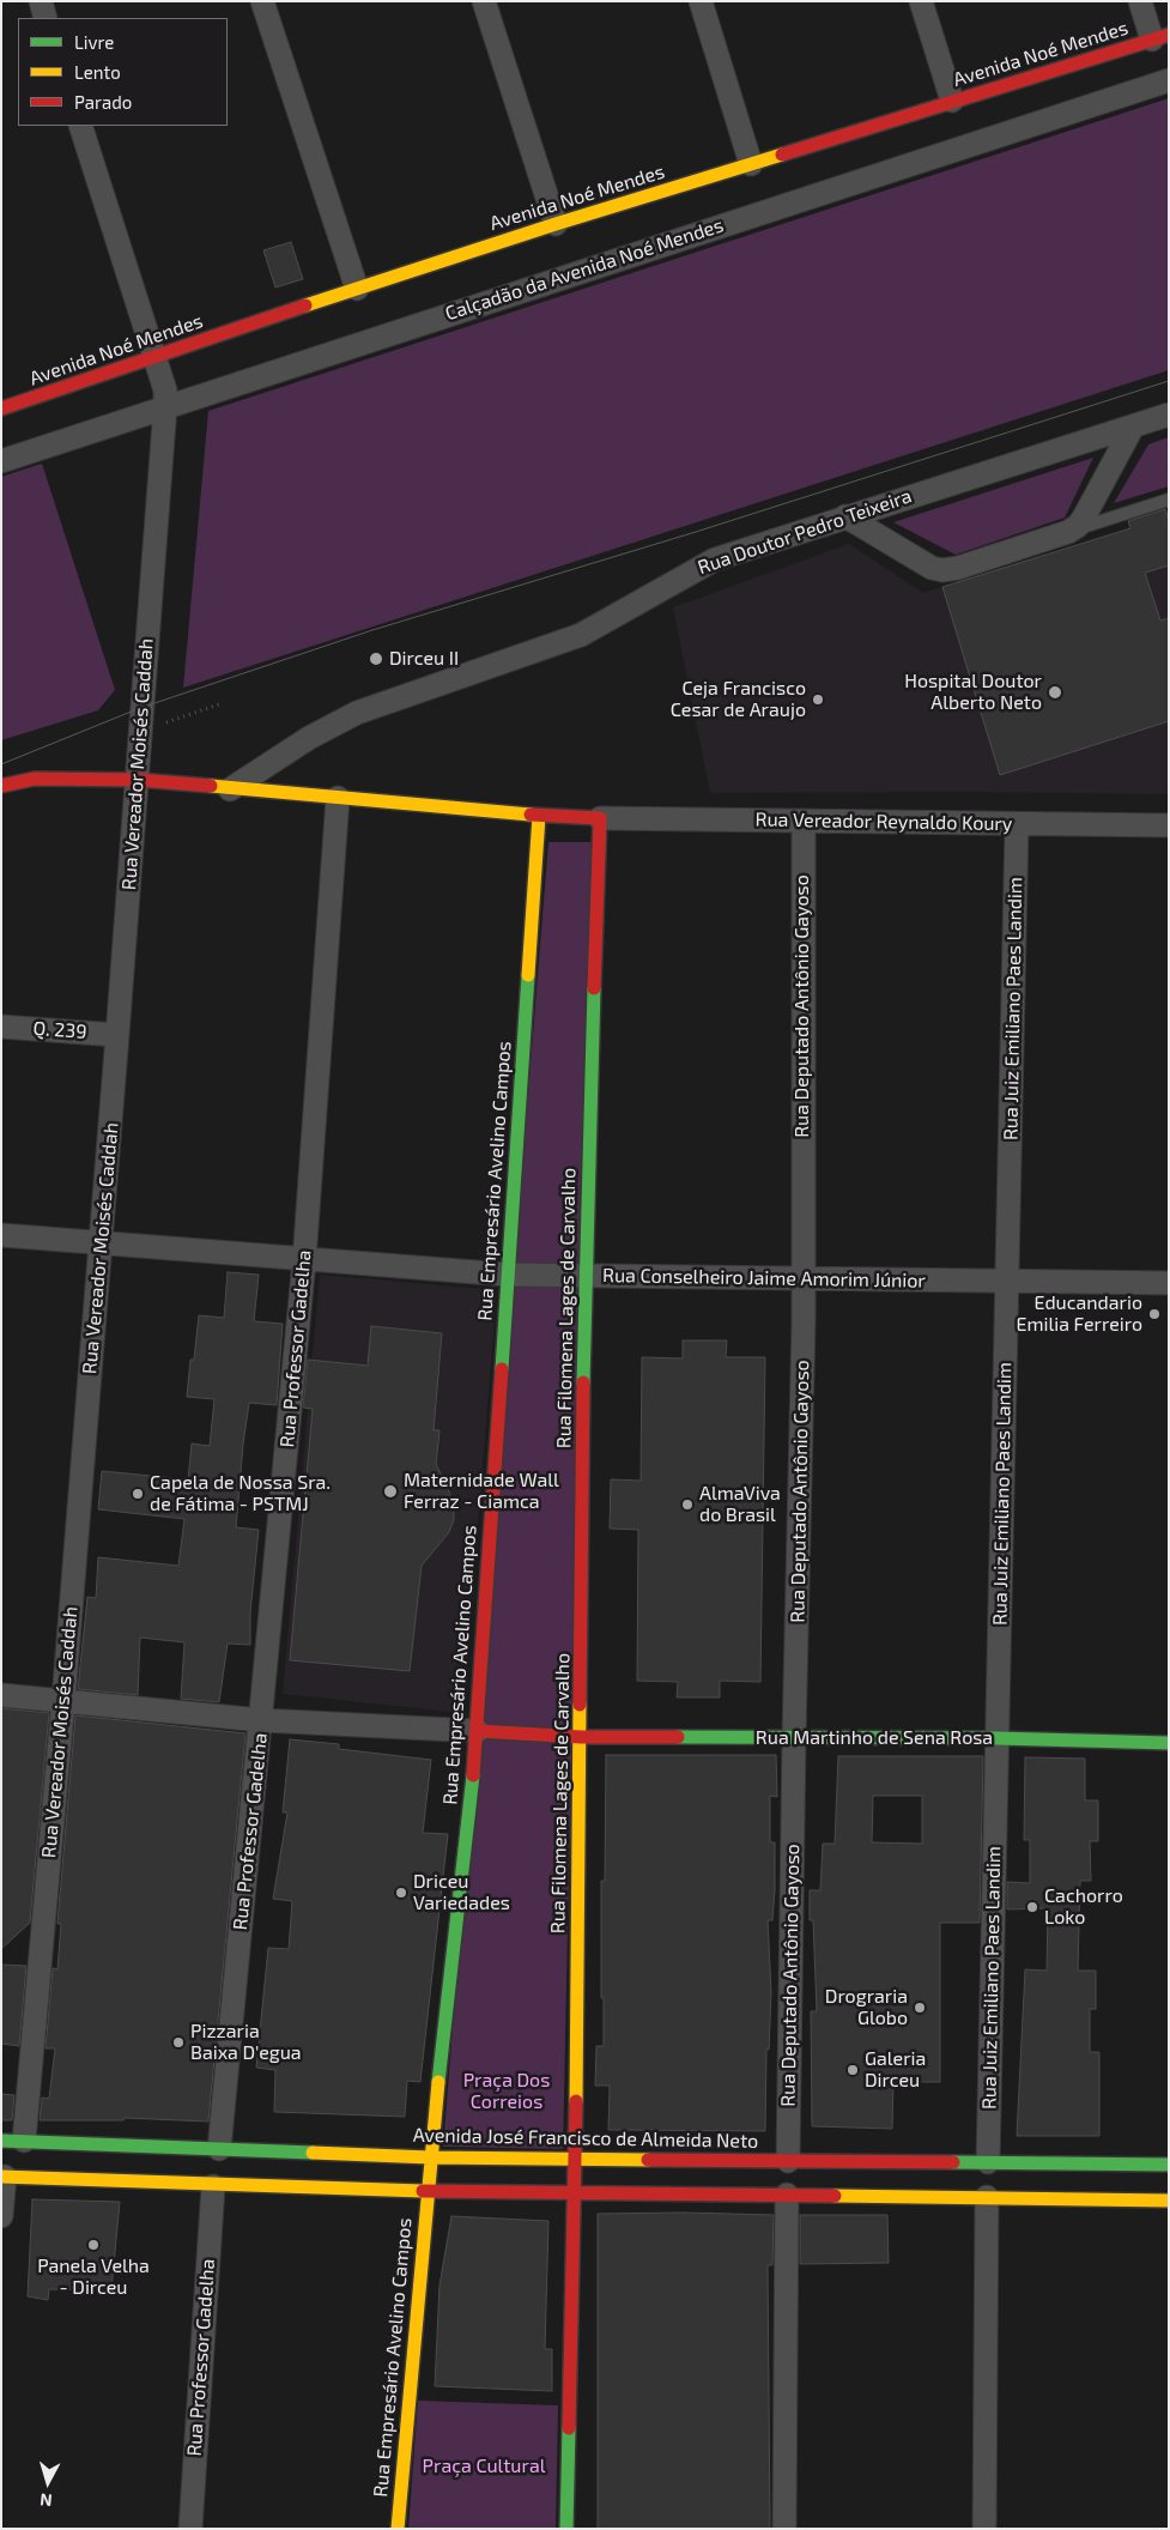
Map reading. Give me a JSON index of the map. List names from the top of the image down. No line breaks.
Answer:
{"streets":{"street":["Avenida Noé Mendes","Calçadão da Avenida Noé Mendes","Rua Doutor Pedro Teixeira","Rua Vereador Moisés Caddah","Rua Vereador Reynaldo Koury","Rua Deputado Antônio Gayoso","Rua Juiz Emiliano Paes Landim","Q. 239","Rua Empresário Avelino Campos","Rua Conselheiro Jaime Amorim Júnior","Rua Filomena Lages de Carvalho","Rua Professor Gadelha","Rua Martinho de Sena Rosa","Avenida José Francisco de Almeida Neto"]},"crossings":[["Avenida Noé Mendes","Rua Vereador Moisés Caddah"],["Calçadão da Avenida Noé Mendes","Rua Vereador Moisés Caddah"],["Rua Vereador Moisés Caddah","Q. 239"],["Rua Vereador Moisés Caddah","Rua Conselheiro Jaime Amorim Júnior"],["Rua Vereador Moisés Caddah","Avenida José Francisco de Almeida Neto"],["Rua Vereador Reynaldo Koury","Rua Deputado Antônio Gayoso"],["Rua Vereador Reynaldo Koury","Rua Juiz Emiliano Paes Landim"],["Rua Vereador Reynaldo Koury","Rua Filomena Lages de Carvalho"],["Rua Deputado Antônio Gayoso","Rua Conselheiro Jaime Amorim Júnior"],["Rua Deputado Antônio Gayoso","Rua Martinho de Sena Rosa"],["Rua Deputado Antônio Gayoso","Avenida José Francisco de Almeida Neto"],["Rua Juiz Emiliano Paes Landim","Rua Conselheiro Jaime Amorim Júnior"],["Rua Juiz Emiliano Paes Landim","Rua Martinho de Sena Rosa"],["Rua Juiz Emiliano Paes Landim","Avenida José Francisco de Almeida Neto"],["Rua Empresário Avelino Campos","Rua Conselheiro Jaime Amorim Júnior"],["Rua Empresário Avelino Campos","Rua Martinho de Sena Rosa"],["Rua Empresário Avelino Campos","Avenida José Francisco de Almeida Neto"],["Rua Conselheiro Jaime Amorim Júnior","Rua Filomena Lages de Carvalho"],["Rua Conselheiro Jaime Amorim Júnior","Rua Professor Gadelha"],["Rua Filomena Lages de Carvalho","Rua Martinho de Sena Rosa"],["Rua Filomena Lages de Carvalho","Avenida José Francisco de Almeida Neto"],["Rua Professor Gadelha","Avenida José Francisco de Almeida Neto"]],"parks":["Praça Dos Correios","Praça Cultural"],"places":["Dirceu II","Hospital Doutor Alberto Neto","Ceja Francisco Cesar de Araujo","Educandario Emilia Ferreiro","Maternidade Wall Ferraz - Ciamca","Capela de Nossa Sra. de Fátima - PSTMJ","AlmaViva do Brasil","Driceu Variedades","Cachorro Loko","Drograria Globo","Pizzaria Baixa D'egua","Galeria Dirceu","Panela Velha - Dirceu"],"legend":["Livre","Lento","Parado"],"north":"bottom"}
